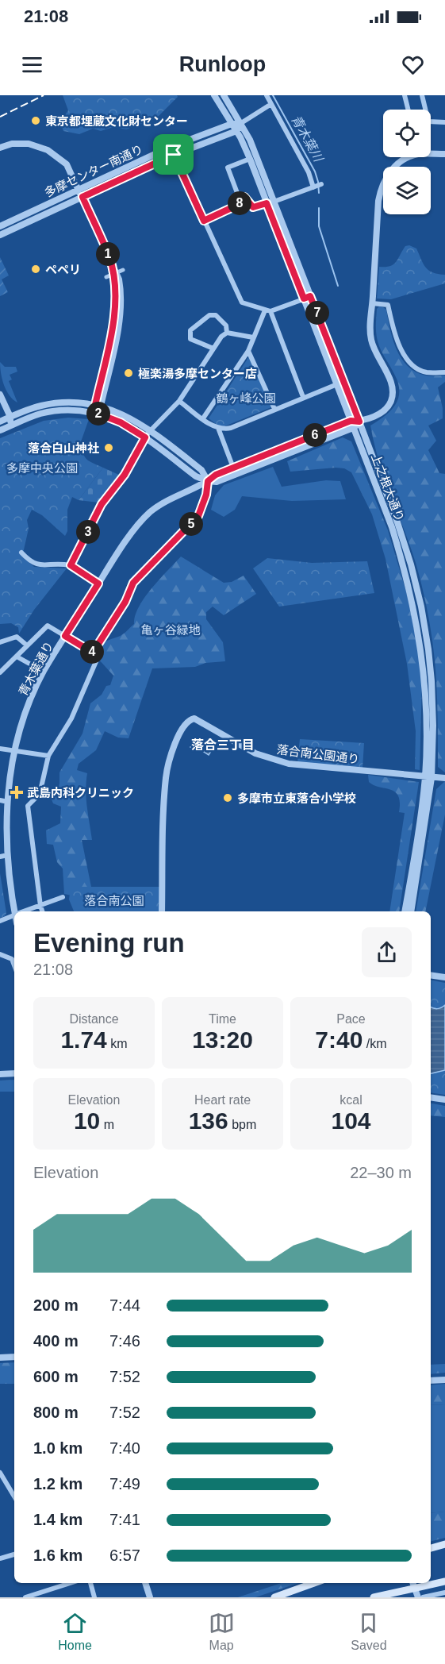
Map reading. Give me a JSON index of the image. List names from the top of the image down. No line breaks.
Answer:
{"streets":{"street":["多摩センター南通り","上之根大通り","青木葉通り","落合南公園通り"]},"crossings":[["多摩センター南通り","上之根大通り"],["上之根大通り","青木葉通り"],["上之根大通り","落合南公園通り"]],"districts":["落合三丁目"],"water":["青木葉川"],"parks":["鶴ヶ峰公園","多摩中央公園","亀ヶ谷緑地","落合南公園"],"places":{"other":["東京都埋蔵文化財センター","ペペリ","極楽湯多摩センター店","落合白山神社","多摩市立東落合小学校"],"health":["武島内科クリニック"]},"page":{"status":"21:08","header":"Runloop","pins":["8","1","7","2","6","5","3","4"],"heading":["Evening run","21:08"],"stats":[["Distance","1.74 km"],["Time","13:20"],["Pace","7:40 /km"],["Elevation","10 m"],["Heart rate","136 bpm"],["kcal","104"]],"chart":["Elevation","22–30 m"],"list":[{"name":"200 m","note":"7:44"},{"name":"400 m","note":"7:46"},{"name":"600 m","note":"7:52"},{"name":"800 m","note":"7:52"},{"name":"1.0 km","note":"7:40"},{"name":"1.2 km","note":"7:49"},{"name":"1.4 km","note":"7:41"},{"name":"1.6 km","note":"6:57"}],"tabs":["Home","Map","Saved"]}}
